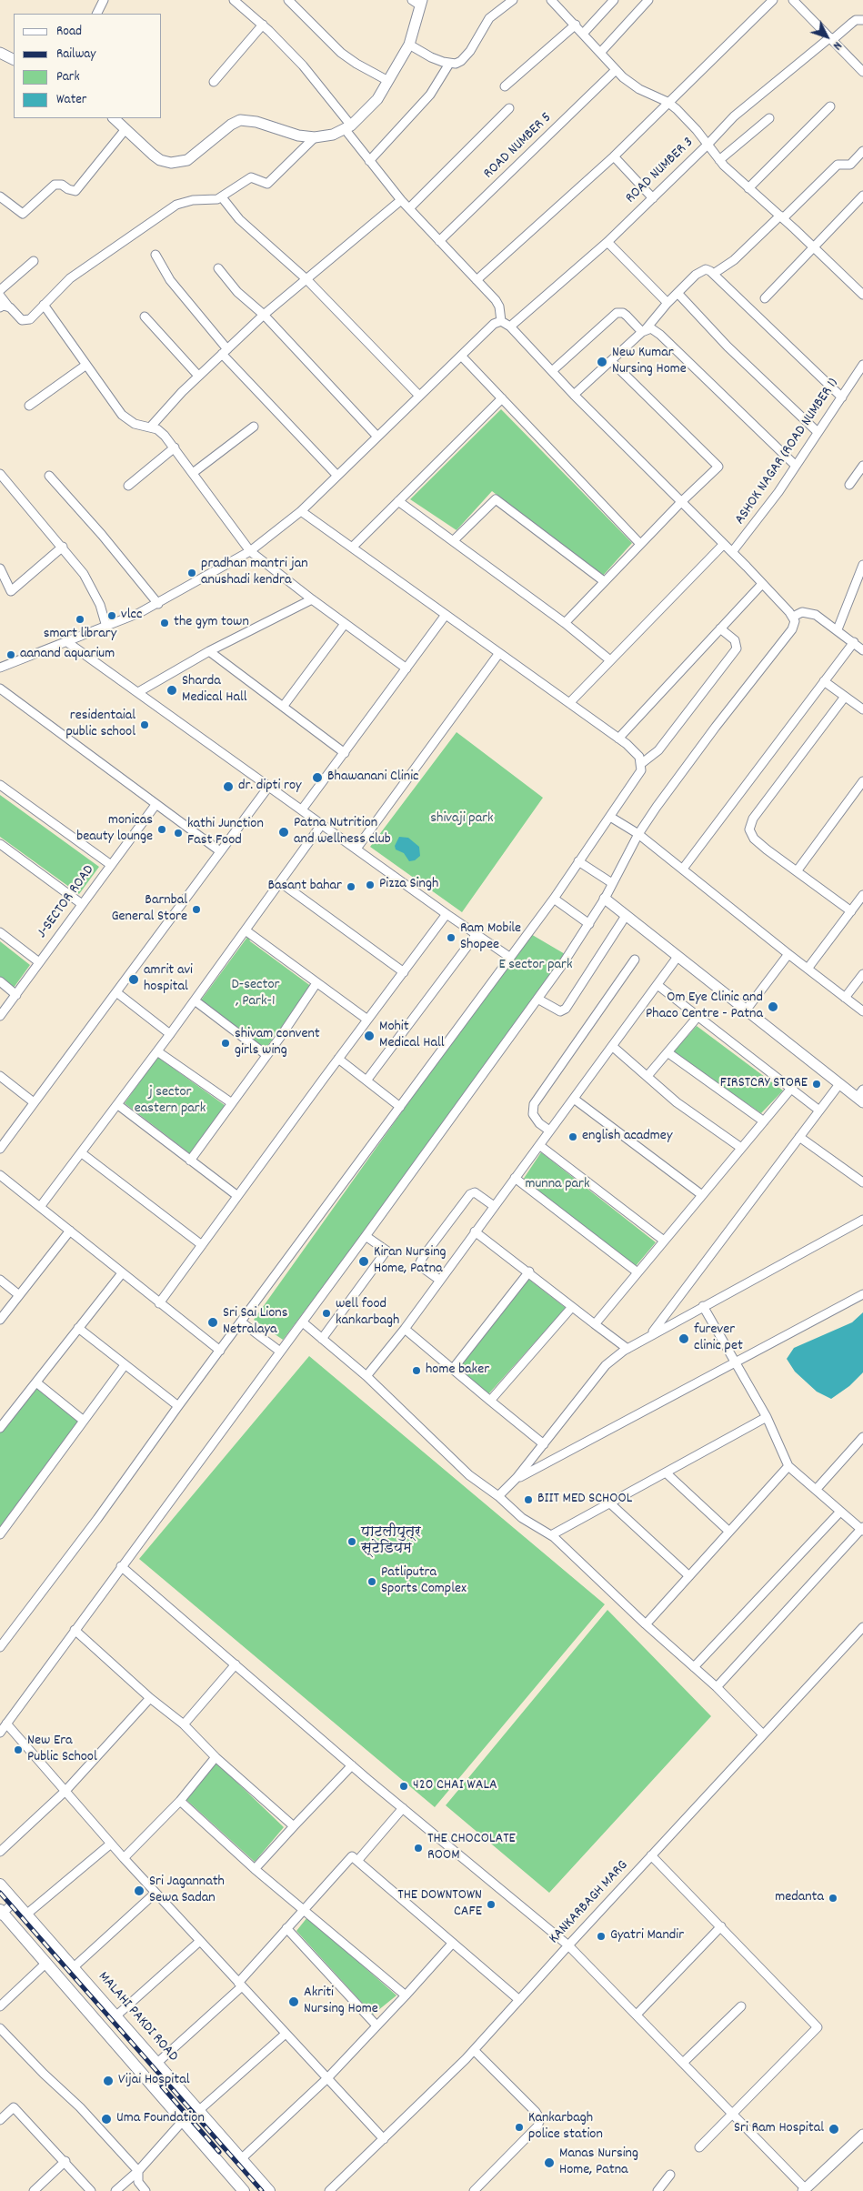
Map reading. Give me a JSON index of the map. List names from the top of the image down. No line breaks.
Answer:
{"streets":{"main road":["MALAHI PAKDI ROAD"],"street":["ROAD NUMBER 5","ROAD NUMBER 3","ASHOK NAGAR (ROAD NUMBER 1)","J-SECTOR ROAD","KANKARBAGH MARG"]},"parks":["shivaji park","E sector park","D-sector , Park-1","j sector eastern park","munna park"],"places":["New Kumar Nursing Home","pradhan mantri jan anushadi kendra","vlcc","smart library","the gym town","aanand aquarium","Sharda Medical Hall","residentaial public school","Bhawanani Clinic","dr. dipti roy","monicas beauty lounge","Patna Nutrition and wellness club","kathi Junction Fast Food","Pizza Singh","Basant bahar","Barnbal General Store","Ram Mobile Shopee","amrit avi hospital","Om Eye Clinic and Phaco Centre - Patna","Mohit Medical Hall","shivam convent girls wing","FIRSTCRY STORE","english acadmey","Kiran Nursing Home, Patna","well food kankarbagh","Sri Sai Lions Netralaya","furever clinic pet","home baker","BIIT MED SCHOOL","पाटलीपुत्र स्टेडियम","Patliputra Sports Complex","New Era Public School","420 CHAI WALA","THE CHOCOLATE ROOM","Sri Jagannath Sewa Sadan","medanta","THE DOWNTOWN CAFE","Gyatri Mandir","Akriti Nursing Home","Vijai Hospital","Uma Foundation","Kankarbagh police station","Sri Ram Hospital","Manas Nursing Home, Patna"],"legend":["Road","Railway","Park","Water"],"north":"bottom right"}
